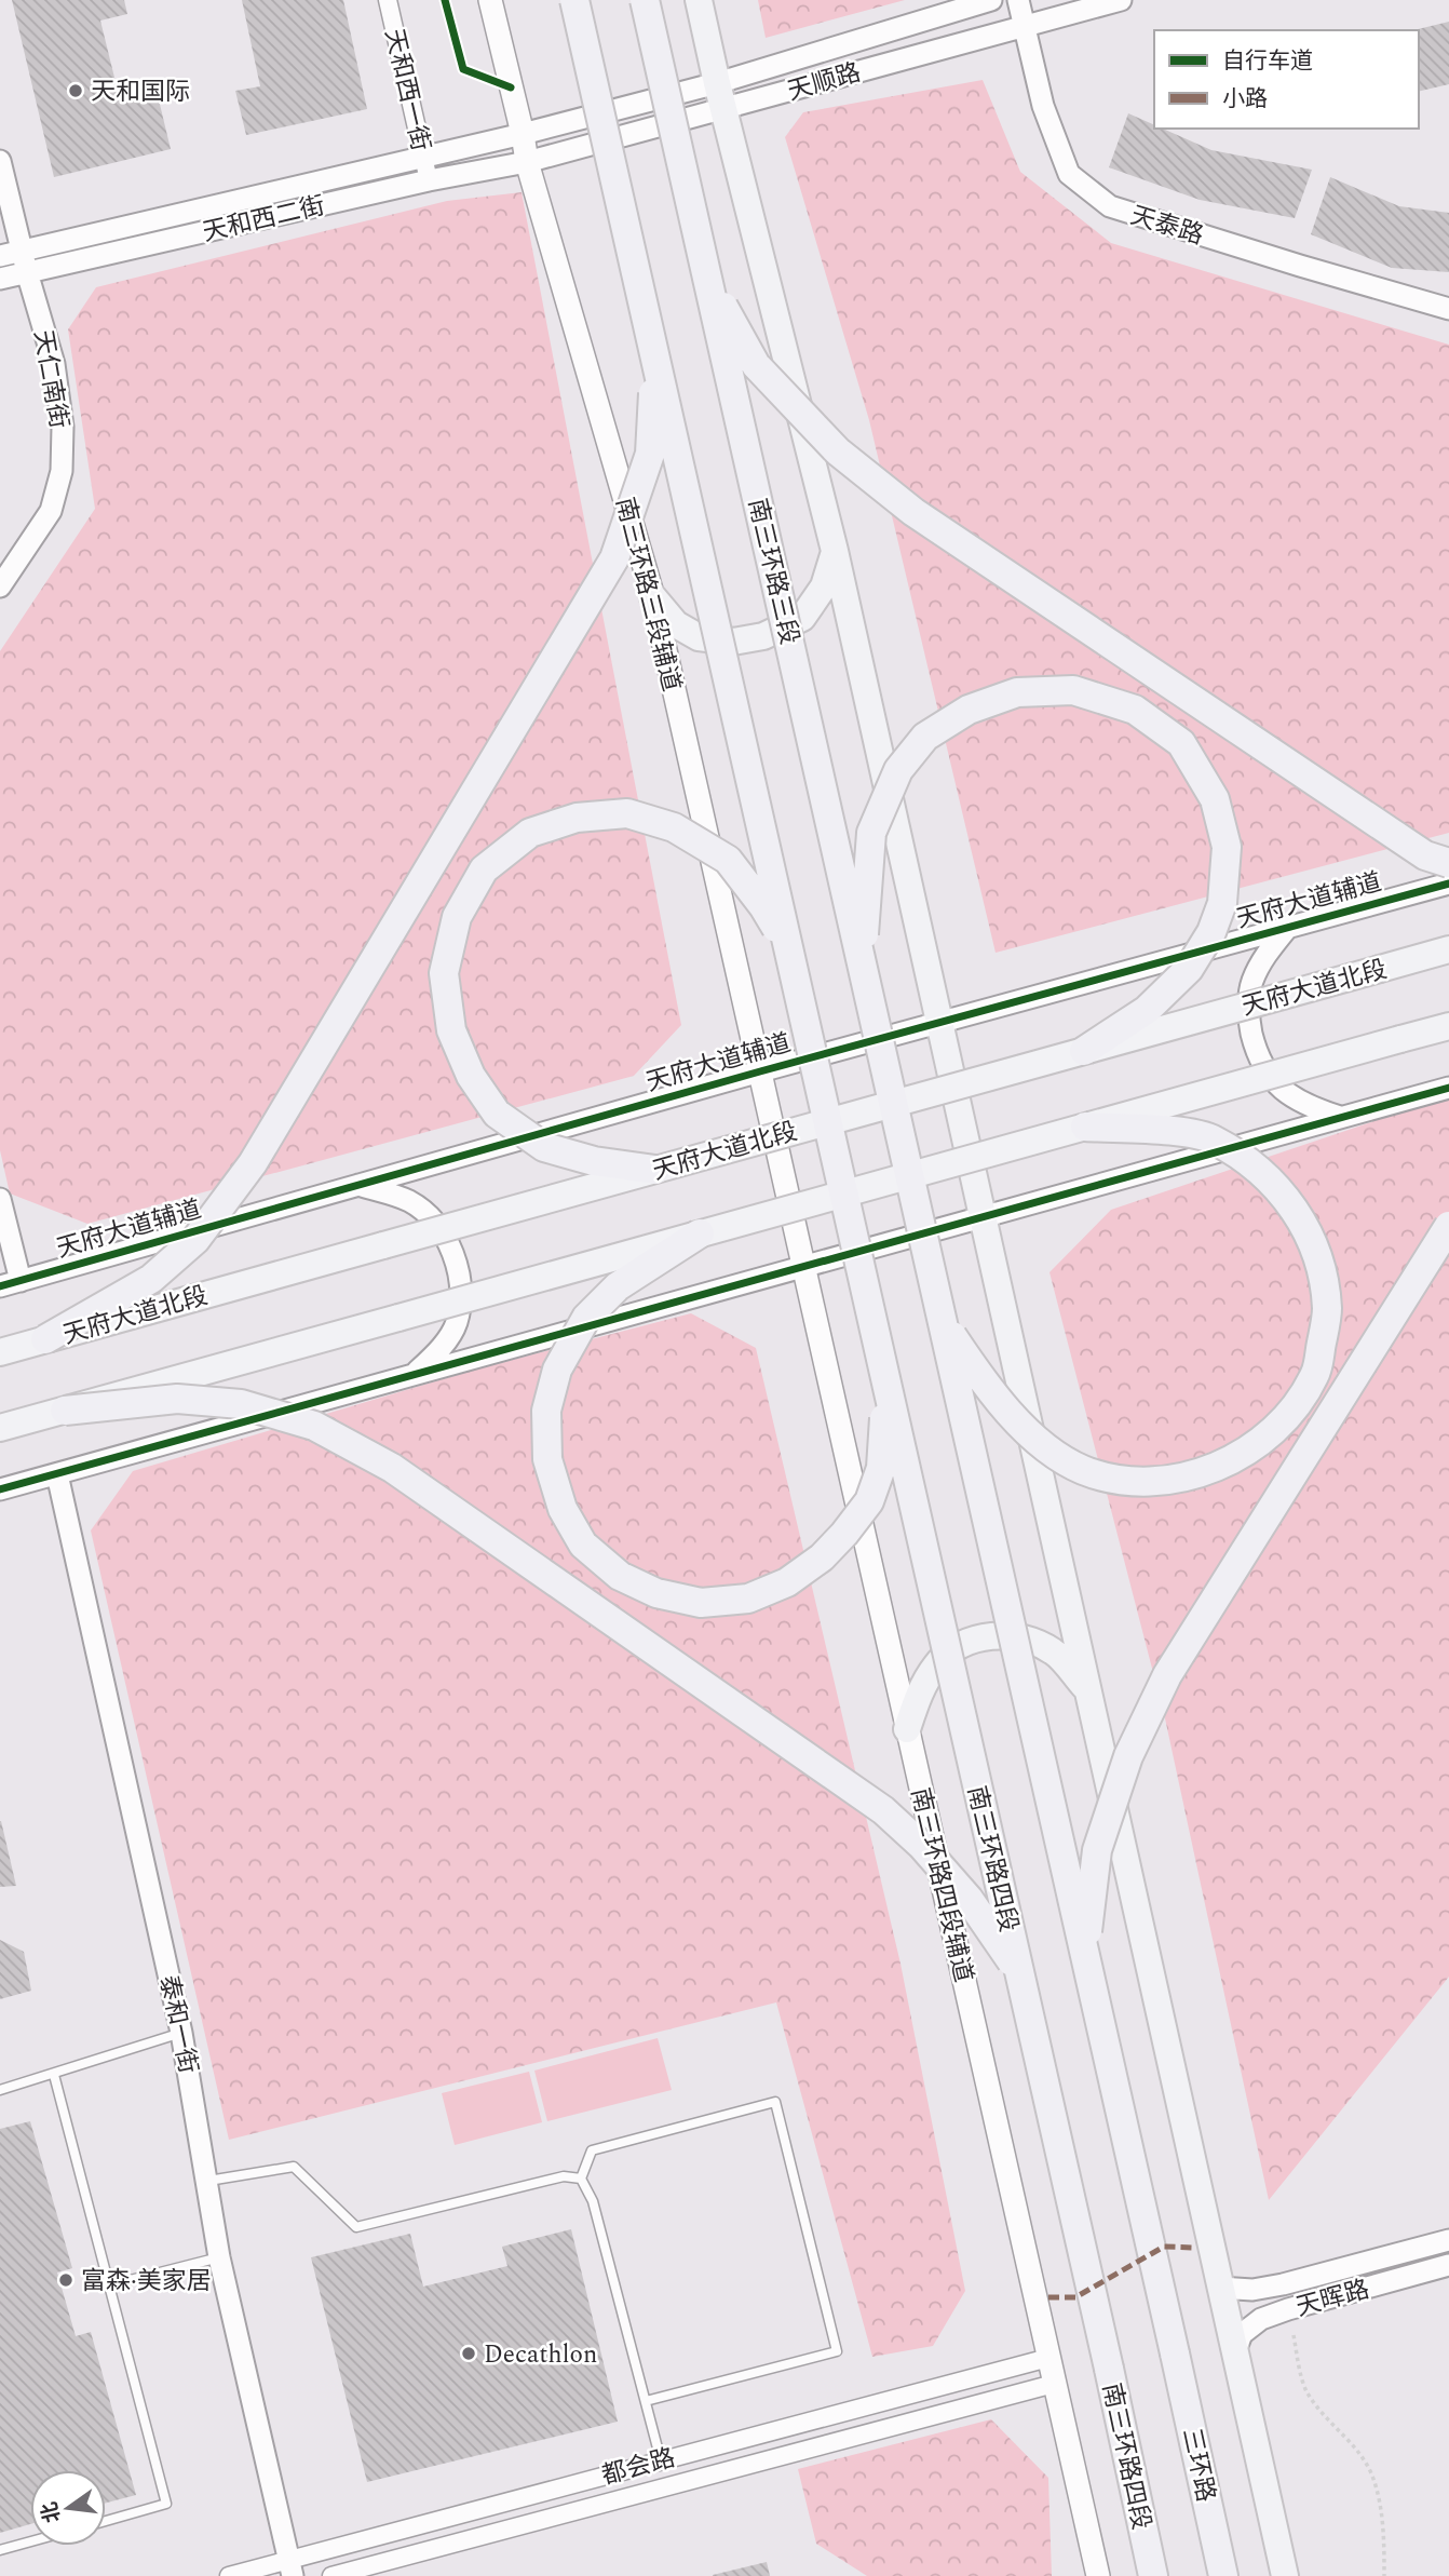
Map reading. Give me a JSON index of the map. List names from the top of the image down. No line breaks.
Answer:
{"streets":{"highway":["南三环路三段","南三环路四段","三环路"],"main road":["南三环路三段辅道","天府大道北段","南三环路四段辅道"],"street":["天顺路","天和西一街","天和西二街","天泰路","天仁南街","天府大道辅道","泰和一街","天晖路","都会路"]},"crossings":[["天顺路","天和西二街"],["天顺路","天泰路"],["天顺路","南三环路三段辅道"],["天和西一街","天和西二街"],["天和西二街","天仁南街"],["天和西二街","南三环路三段辅道"],["南三环路三段辅道","天府大道辅道"],["南三环路三段辅道","南三环路四段辅道"],["南三环路四段辅道","都会路"],["泰和一街","都会路"]],"places":["天和国际","富森·美家居","Decathlon"],"legend":["自行车道","小路"],"north":"left"}
